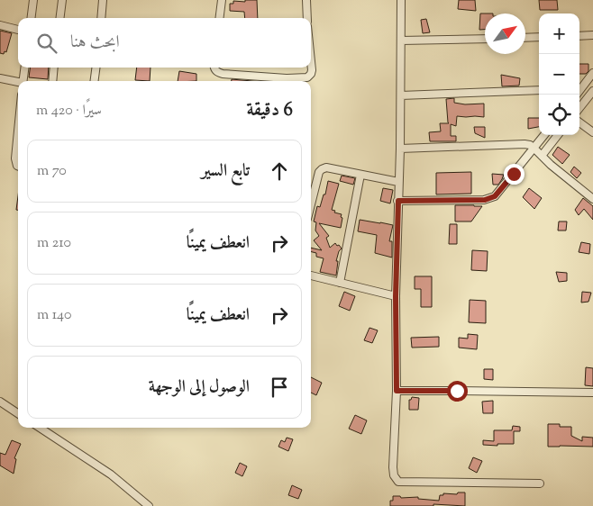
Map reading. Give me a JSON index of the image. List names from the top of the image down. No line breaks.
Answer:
{"north":"top right","page":{"map_buttons":["+","−"],"search":"ابحث هنا","heading":["6 دقيقة","سيرًا · 420 m"],"list":[["تابع السير","70 m"],["انعطف يمينًا","210 m"],["انعطف يمينًا","140 m"],"الوصول إلى الوجهة"]}}
